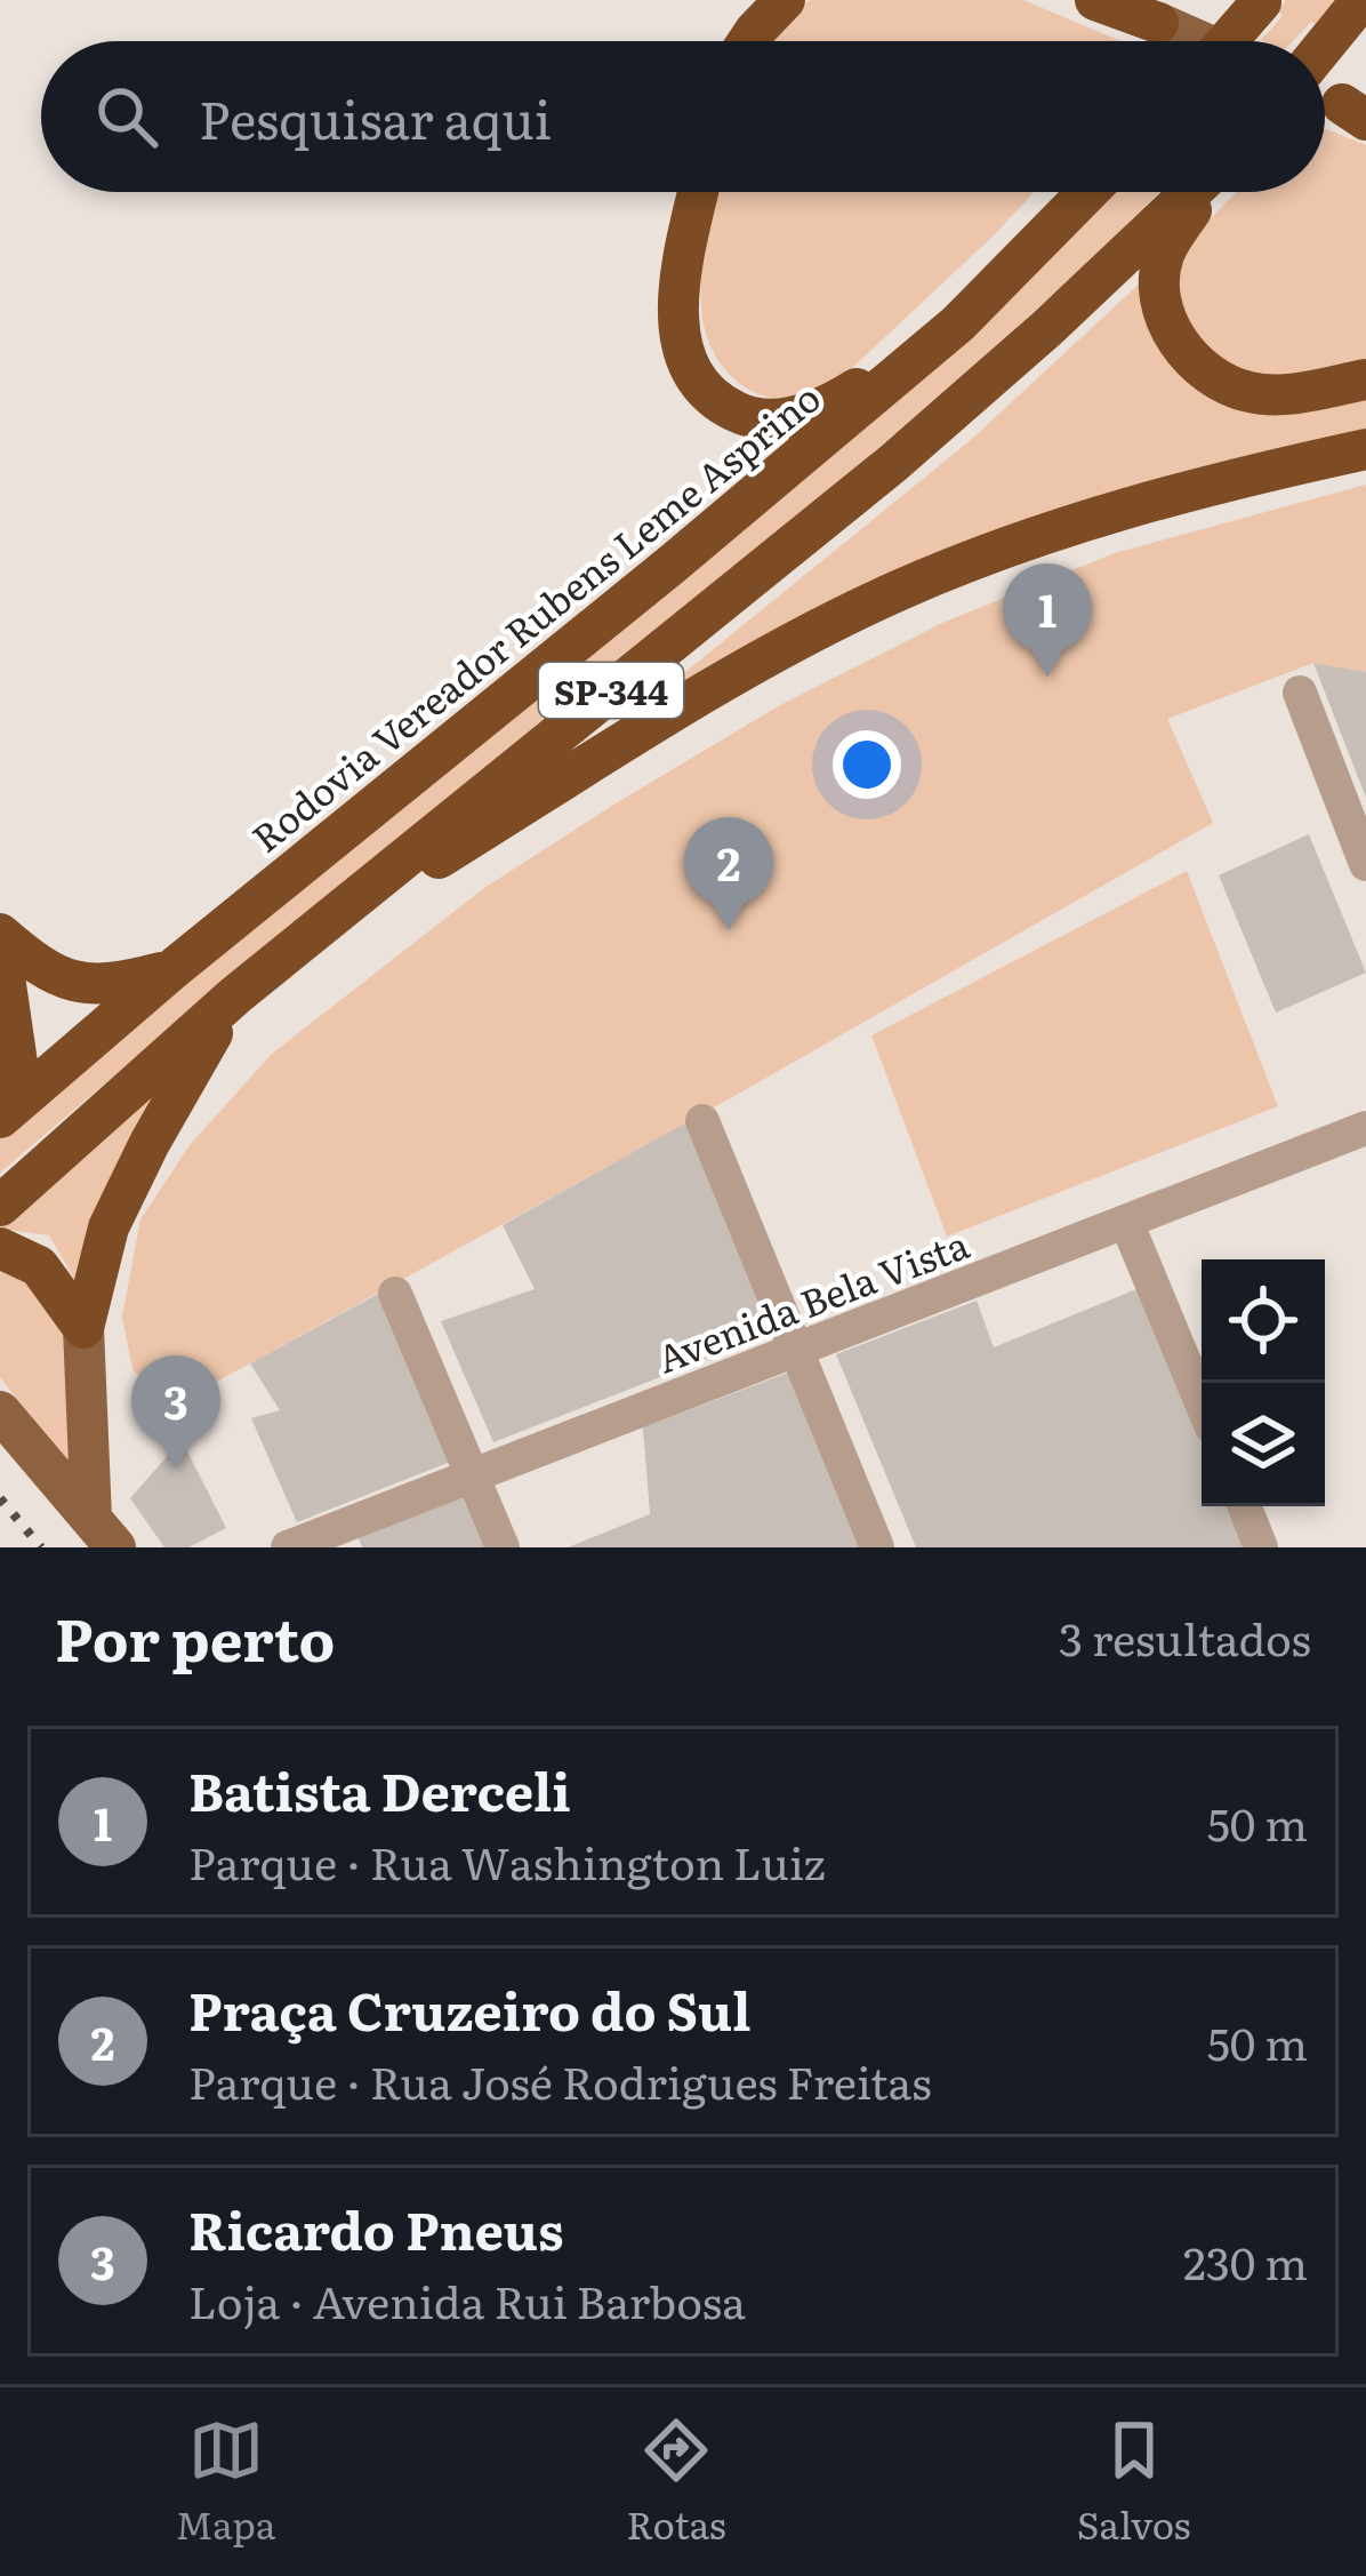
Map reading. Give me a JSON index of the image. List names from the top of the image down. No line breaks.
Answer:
{"streets":{"highway":["Rodovia Vereador Rubens Leme Asprino","SP-344"],"street":["Avenida Bela Vista"]},"page":{"search":"Pesquisar aqui","pins":["1","2","3"],"heading":["Por perto","3 resultados"],"list":[{"mark":"1","name":"Batista Derceli","note":"Parque · Rua Washington Luiz","value":"50 m"},{"mark":"2","name":"Praça Cruzeiro do Sul","note":"Parque · Rua José Rodrigues Freitas","value":"50 m"},{"mark":"3","name":"Ricardo Pneus","note":"Loja · Avenida Rui Barbosa","value":"230 m"}],"nav":["Mapa","Rotas","Salvos"]}}
